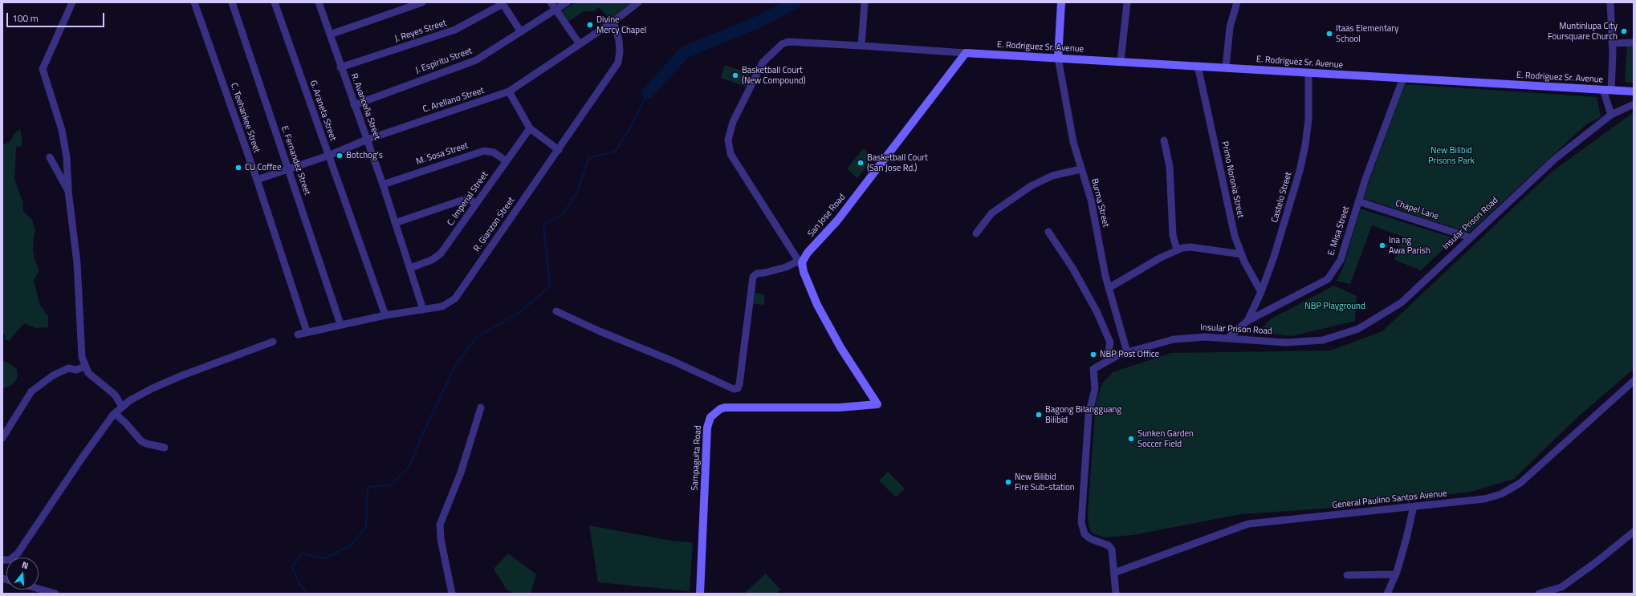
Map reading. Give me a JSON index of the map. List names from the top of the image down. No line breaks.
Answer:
{"streets":{"street":["J. Reyes Street","E. Rodriguez Sr. Avenue","J. Espiritu Street","C. Arellano Street","R. Avanceña Street","G. Araneta Street","C. Teehankee Street","M. Sosa Street","E. Fernandez Street","Primo Noronia Street","Castelo Street","C. Imperial Street","Burma Street","Chapel Lane","San Jose Road","Insular Prison Road","R. Gianzon Street","E. Misa Street","Sampaguita Road","General Paulino Santos Avenue"]},"crossings":[["J. Reyes Street","R. Avanceña Street"],["E. Rodriguez Sr. Avenue","Primo Noronia Street"],["E. Rodriguez Sr. Avenue","Castelo Street"],["E. Rodriguez Sr. Avenue","Burma Street"],["E. Rodriguez Sr. Avenue","San Jose Road"],["E. Rodriguez Sr. Avenue","E. Misa Street"],["J. Espiritu Street","R. Avanceña Street"],["C. Arellano Street","R. Avanceña Street"],["C. Arellano Street","G. Araneta Street"],["C. Arellano Street","C. Teehankee Street"],["C. Arellano Street","E. Fernandez Street"],["C. Arellano Street","R. Gianzon Street"],["R. Avanceña Street","M. Sosa Street"],["R. Avanceña Street","C. Imperial Street"],["R. Avanceña Street","R. Gianzon Street"],["G. Araneta Street","R. Gianzon Street"],["C. Teehankee Street","R. Gianzon Street"],["M. Sosa Street","C. Imperial Street"],["E. Fernandez Street","R. Gianzon Street"],["Primo Noronia Street","Castelo Street"],["Castelo Street","E. Misa Street"],["Burma Street","Insular Prison Road"],["Chapel Lane","Insular Prison Road"],["Chapel Lane","E. Misa Street"],["San Jose Road","Sampaguita Road"],["Insular Prison Road","E. Misa Street"],["Insular Prison Road","General Paulino Santos Avenue"]],"parks":["New Bilibid Prisons Park","NBP Playground"],"places":["Divine Mercy Chapel","Muntinlupa City Foursquare Church","Itaas Elementary School","Basketball Court (New Compound)","Botchog's","Basketball Court (San Jose Rd.)","CU Coffee","Ina ng Awa Parish","NBP Post Office","Bagong Bilangguang Bilibid","Sunken Garden Soccer Field","New Bilibid Fire Sub-station"],"scale_bar":"100 m","north":"top"}
